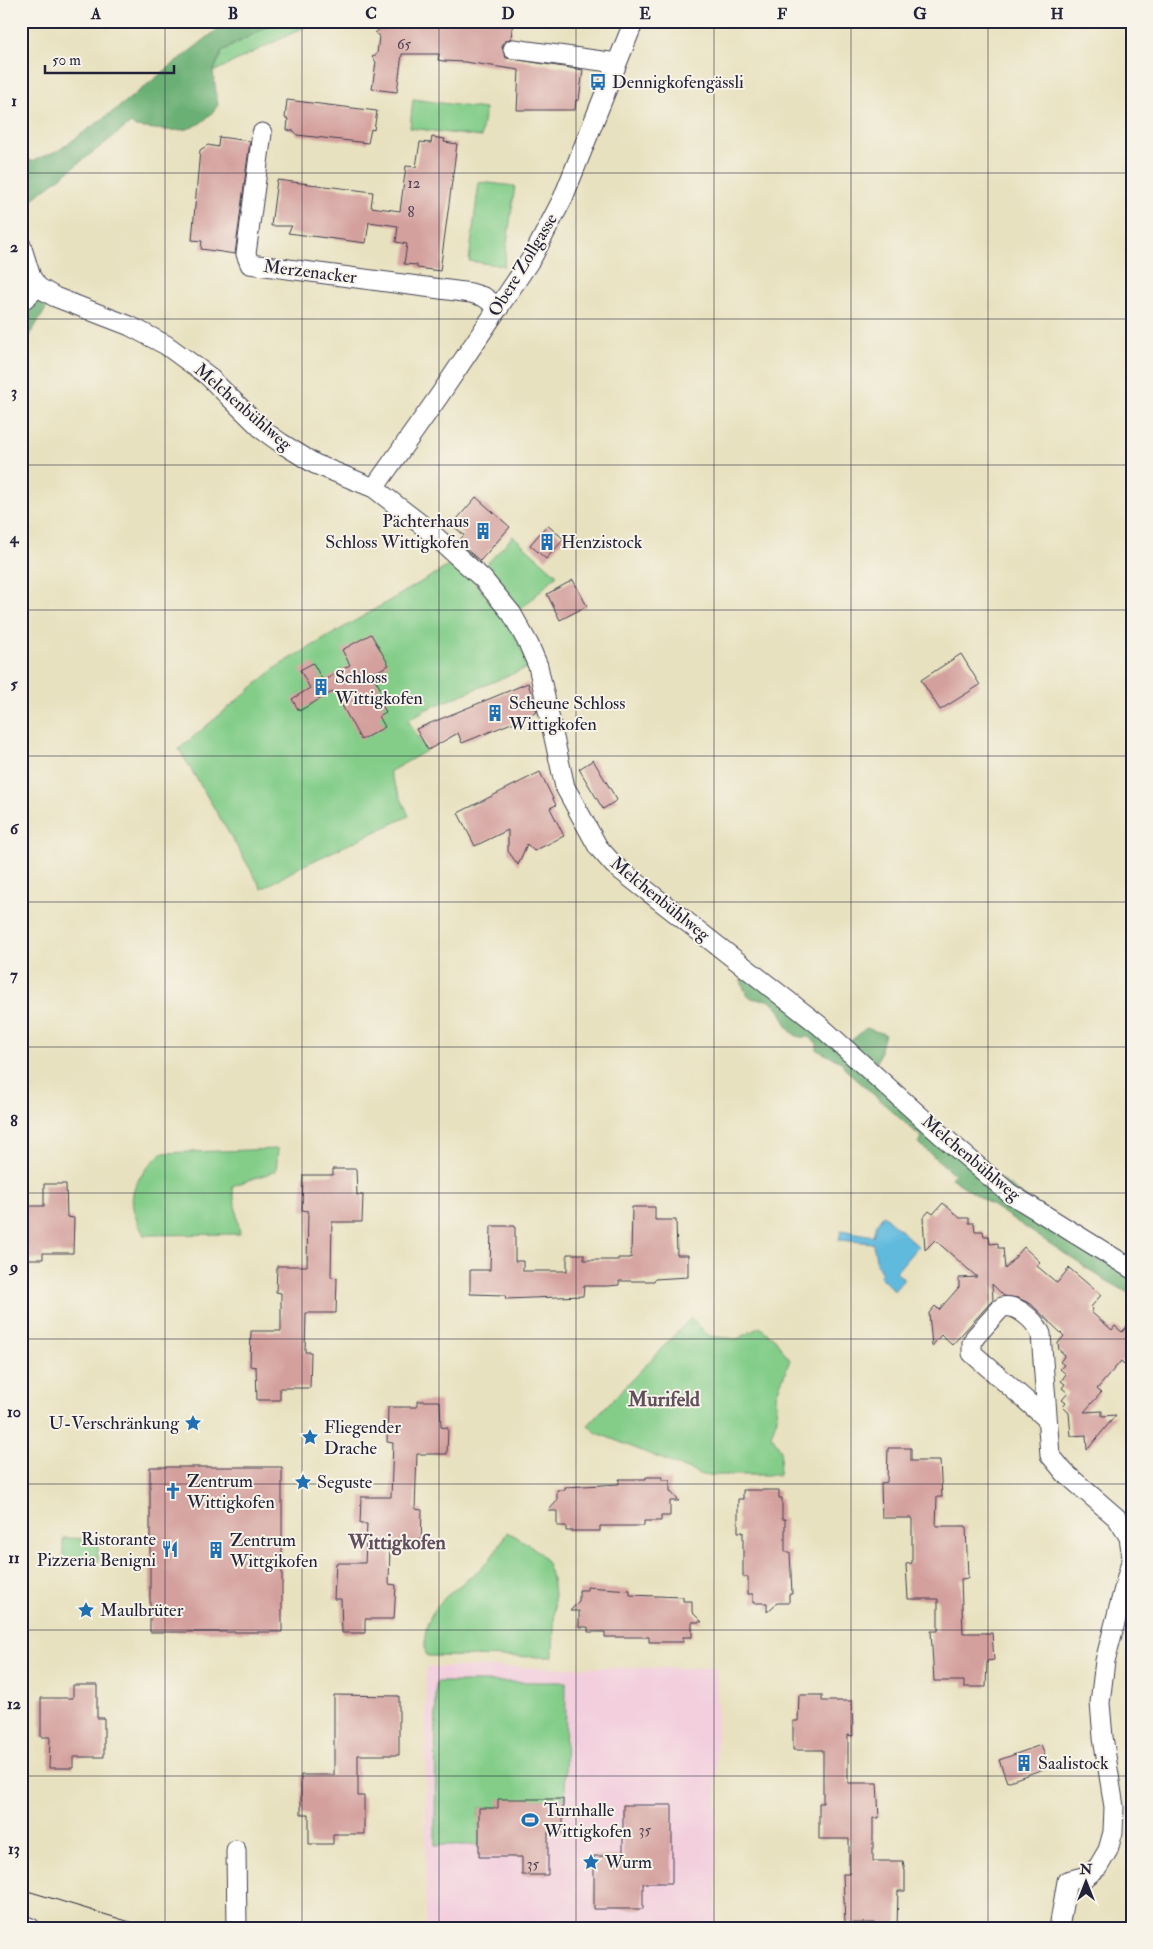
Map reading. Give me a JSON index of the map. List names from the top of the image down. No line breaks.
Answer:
{"streets":{"street":["Obere Zollgasse","Merzenacker","Melchenbühlweg"]},"crossings":[["Obere Zollgasse","Merzenacker"],["Obere Zollgasse","Melchenbühlweg"]],"districts":["Murifeld","Wittigkofen"],"places":{"bus stop":["Dennigkofengässli"],"building":["Pächterhaus Schloss Wittigkofen","Henzistock","Schloss Wittigkofen","Scheune Schloss Wittigkofen","Zentrum Wittgikofen","Saalistock"],"place":["U-Verschränkung","Fliegender Drache","Seguste","Maulbrüter","Wurm"],"church":["Zentrum Wittigkofen"],"restaurant":["Ristorante Pizzeria Benigni"],"sports":["Turnhalle Wittigkofen"]},"house_numbers":["65","12","8","35","35"],"scale_bar":"50 m","north":"top","grid":{"columns":["A","B","C","D","E","F","G","H"],"rows":["1","2","3","4","5","6","7","8","9","10","11","12","13"]}}
